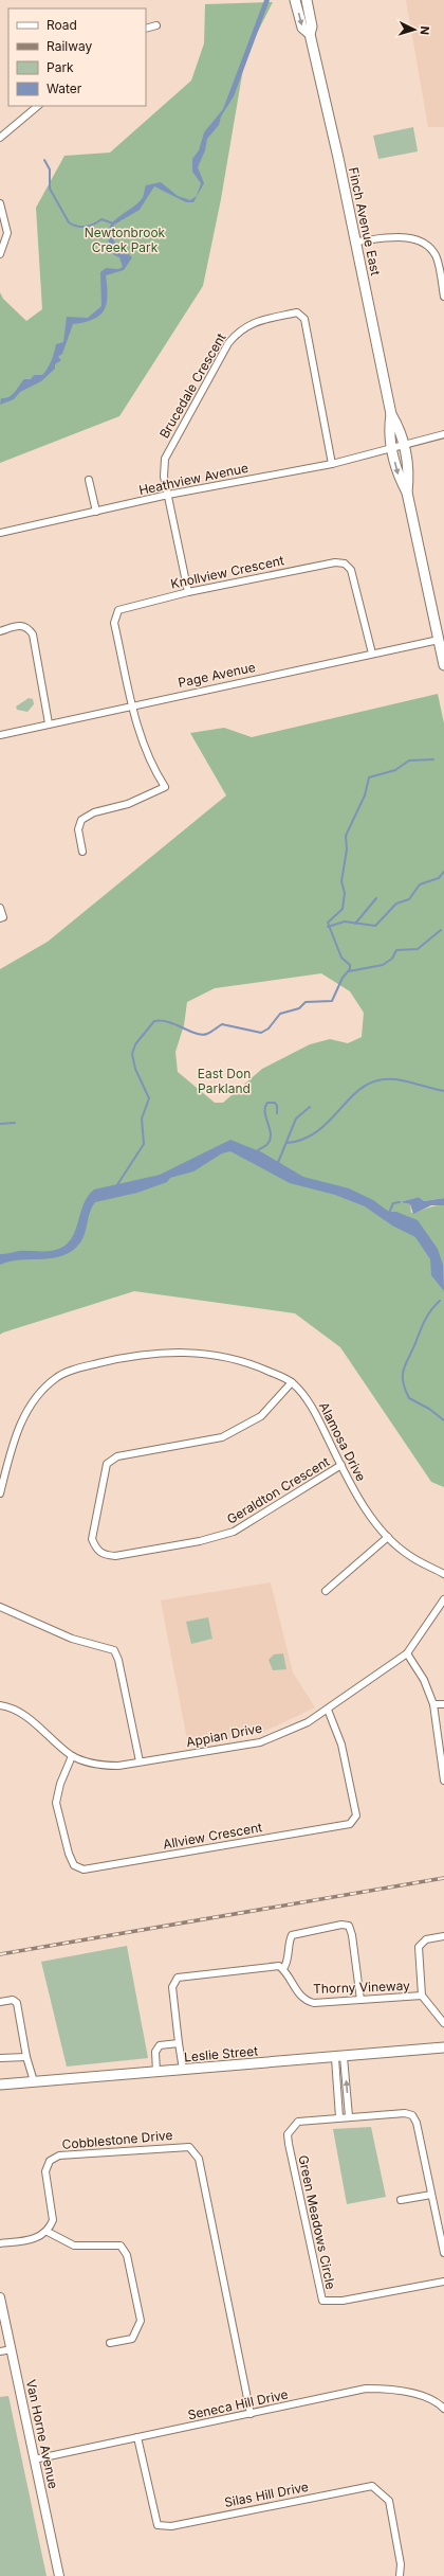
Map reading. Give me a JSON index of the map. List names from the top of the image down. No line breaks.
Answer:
{"streets":{"main road":["Finch Avenue East","Leslie Street"],"street":["Brucedale Crescent","Heathview Avenue","Knollview Crescent","Page Avenue","Alamosa Drive","Geraldton Crescent","Appian Drive","Allview Crescent","Thorny Vineway","Cobblestone Drive","Green Meadows Circle","Seneca Hill Drive","Van Horne Avenue","Silas Hill Drive"]},"crossings":[["Finch Avenue East","Heathview Avenue"],["Finch Avenue East","Page Avenue"],["Brucedale Crescent","Heathview Avenue"],["Brucedale Crescent","Knollview Crescent"],["Knollview Crescent","Page Avenue"],["Alamosa Drive","Geraldton Crescent"],["Appian Drive","Allview Crescent"],["Cobblestone Drive","Seneca Hill Drive"],["Seneca Hill Drive","Van Horne Avenue"],["Seneca Hill Drive","Silas Hill Drive"]],"parks":["Newtonbrook Creek Park","East Don Parkland"],"legend":["Road","Railway","Park","Water"],"north":"right"}
